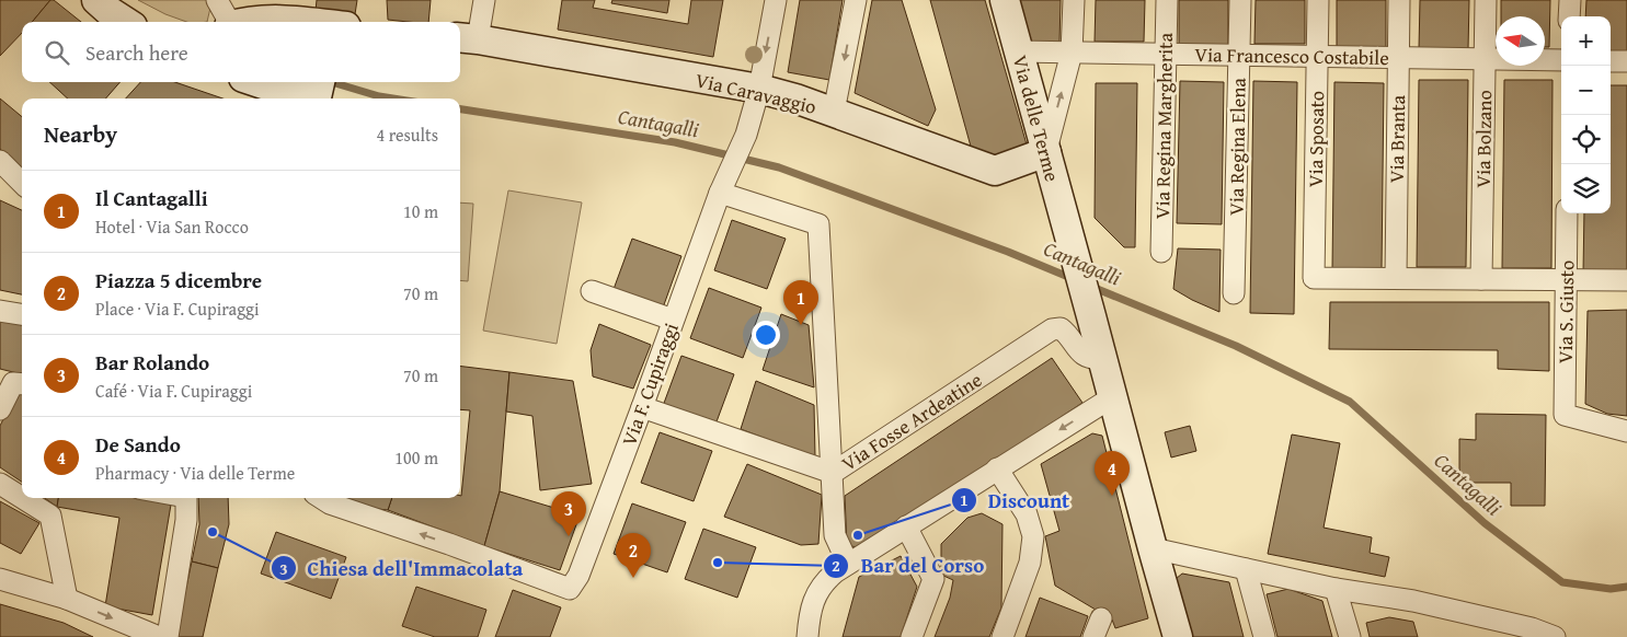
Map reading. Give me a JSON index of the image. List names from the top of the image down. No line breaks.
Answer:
{"streets":{"main road":["Via Caravaggio","Via delle Terme"],"street":["Via Francesco Costabile","Via Regina Margherita","Via Sposato","Via Branta","Via Bolzano","Via Regina Elena","Via S. Giusto","Via F. Cupiraggi","Via Fosse Ardeatine"]},"crossings":[["Via Francesco Costabile","Via delle Terme"],["Via Francesco Costabile","Via Regina Margherita"],["Via Francesco Costabile","Via Sposato"],["Via Francesco Costabile","Via Branta"],["Via Francesco Costabile","Via Bolzano"],["Via Francesco Costabile","Via Regina Elena"],["Via Caravaggio","Via delle Terme"],["Via Caravaggio","Via F. Cupiraggi"],["Via delle Terme","Via Fosse Ardeatine"],["Via Sposato","Via Branta"],["Via F. Cupiraggi","Via Fosse Ardeatine"]],"water":["Cantagalli"],"places":["Chiesa dell'Immacolata","Discount","Bar del Corso"],"north":"left","page":{"map_buttons":["+","−"],"search":"Search here","heading":["Nearby","4 results"],"list":[{"mark":"1","name":"Il Cantagalli","note":"Hotel · Via San Rocco","value":"10 m"},{"mark":"2","name":"Piazza 5 dicembre","note":"Place · Via F. Cupiraggi","value":"70 m"},{"mark":"3","name":"Bar Rolando","note":"Café · Via F. Cupiraggi","value":"70 m"},{"mark":"4","name":"De Sando","note":"Pharmacy · Via delle Terme","value":"100 m"}],"pins":["1","4","3","2"]}}
